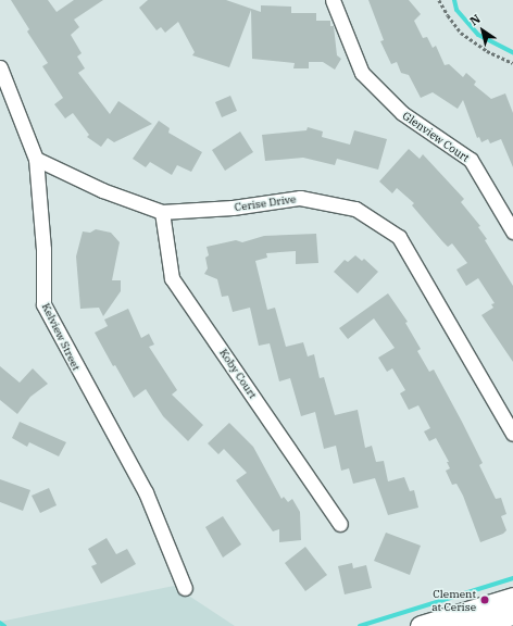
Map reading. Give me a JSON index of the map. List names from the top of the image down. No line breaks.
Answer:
{"streets":{"street":["Glenview Court","Cerise Drive","Kelview Street","Koby Court"]},"crossings":[["Cerise Drive","Kelview Street"],["Cerise Drive","Koby Court"]],"places":["Clement at Cerise"],"north":"top left"}
